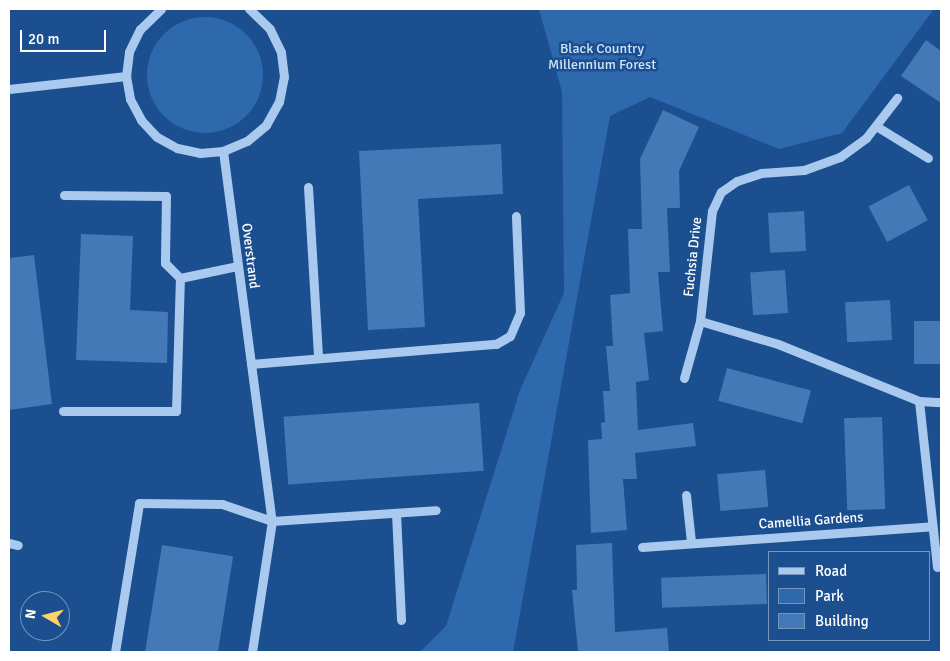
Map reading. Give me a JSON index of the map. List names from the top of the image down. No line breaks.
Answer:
{"streets":{"street":["Overstrand","Fuchsia Drive","Camellia Gardens"]},"parks":["Black Country Millennium Forest"],"legend":["Road","Park","Building"],"scale_bar":"20 m","north":"left"}
